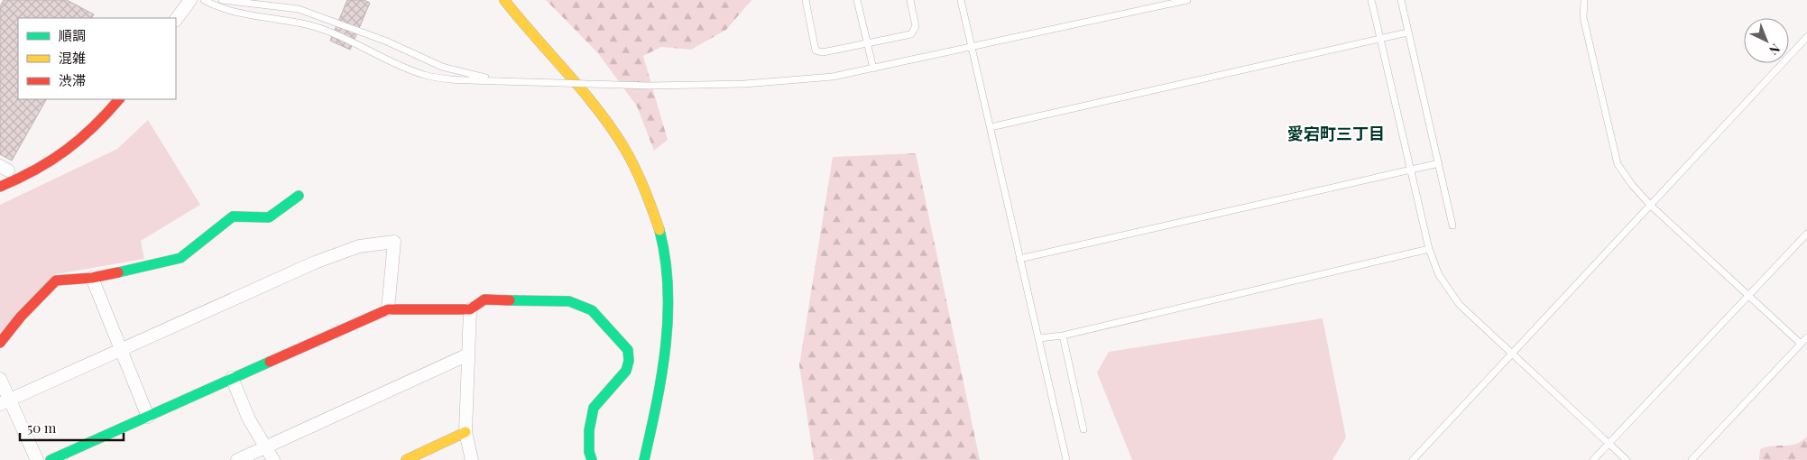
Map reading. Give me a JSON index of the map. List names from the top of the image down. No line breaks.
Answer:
{"districts":["愛宕町三丁目"],"legend":["順調","混雑","渋滞"],"scale_bar":"50 m","north":"bottom right"}
